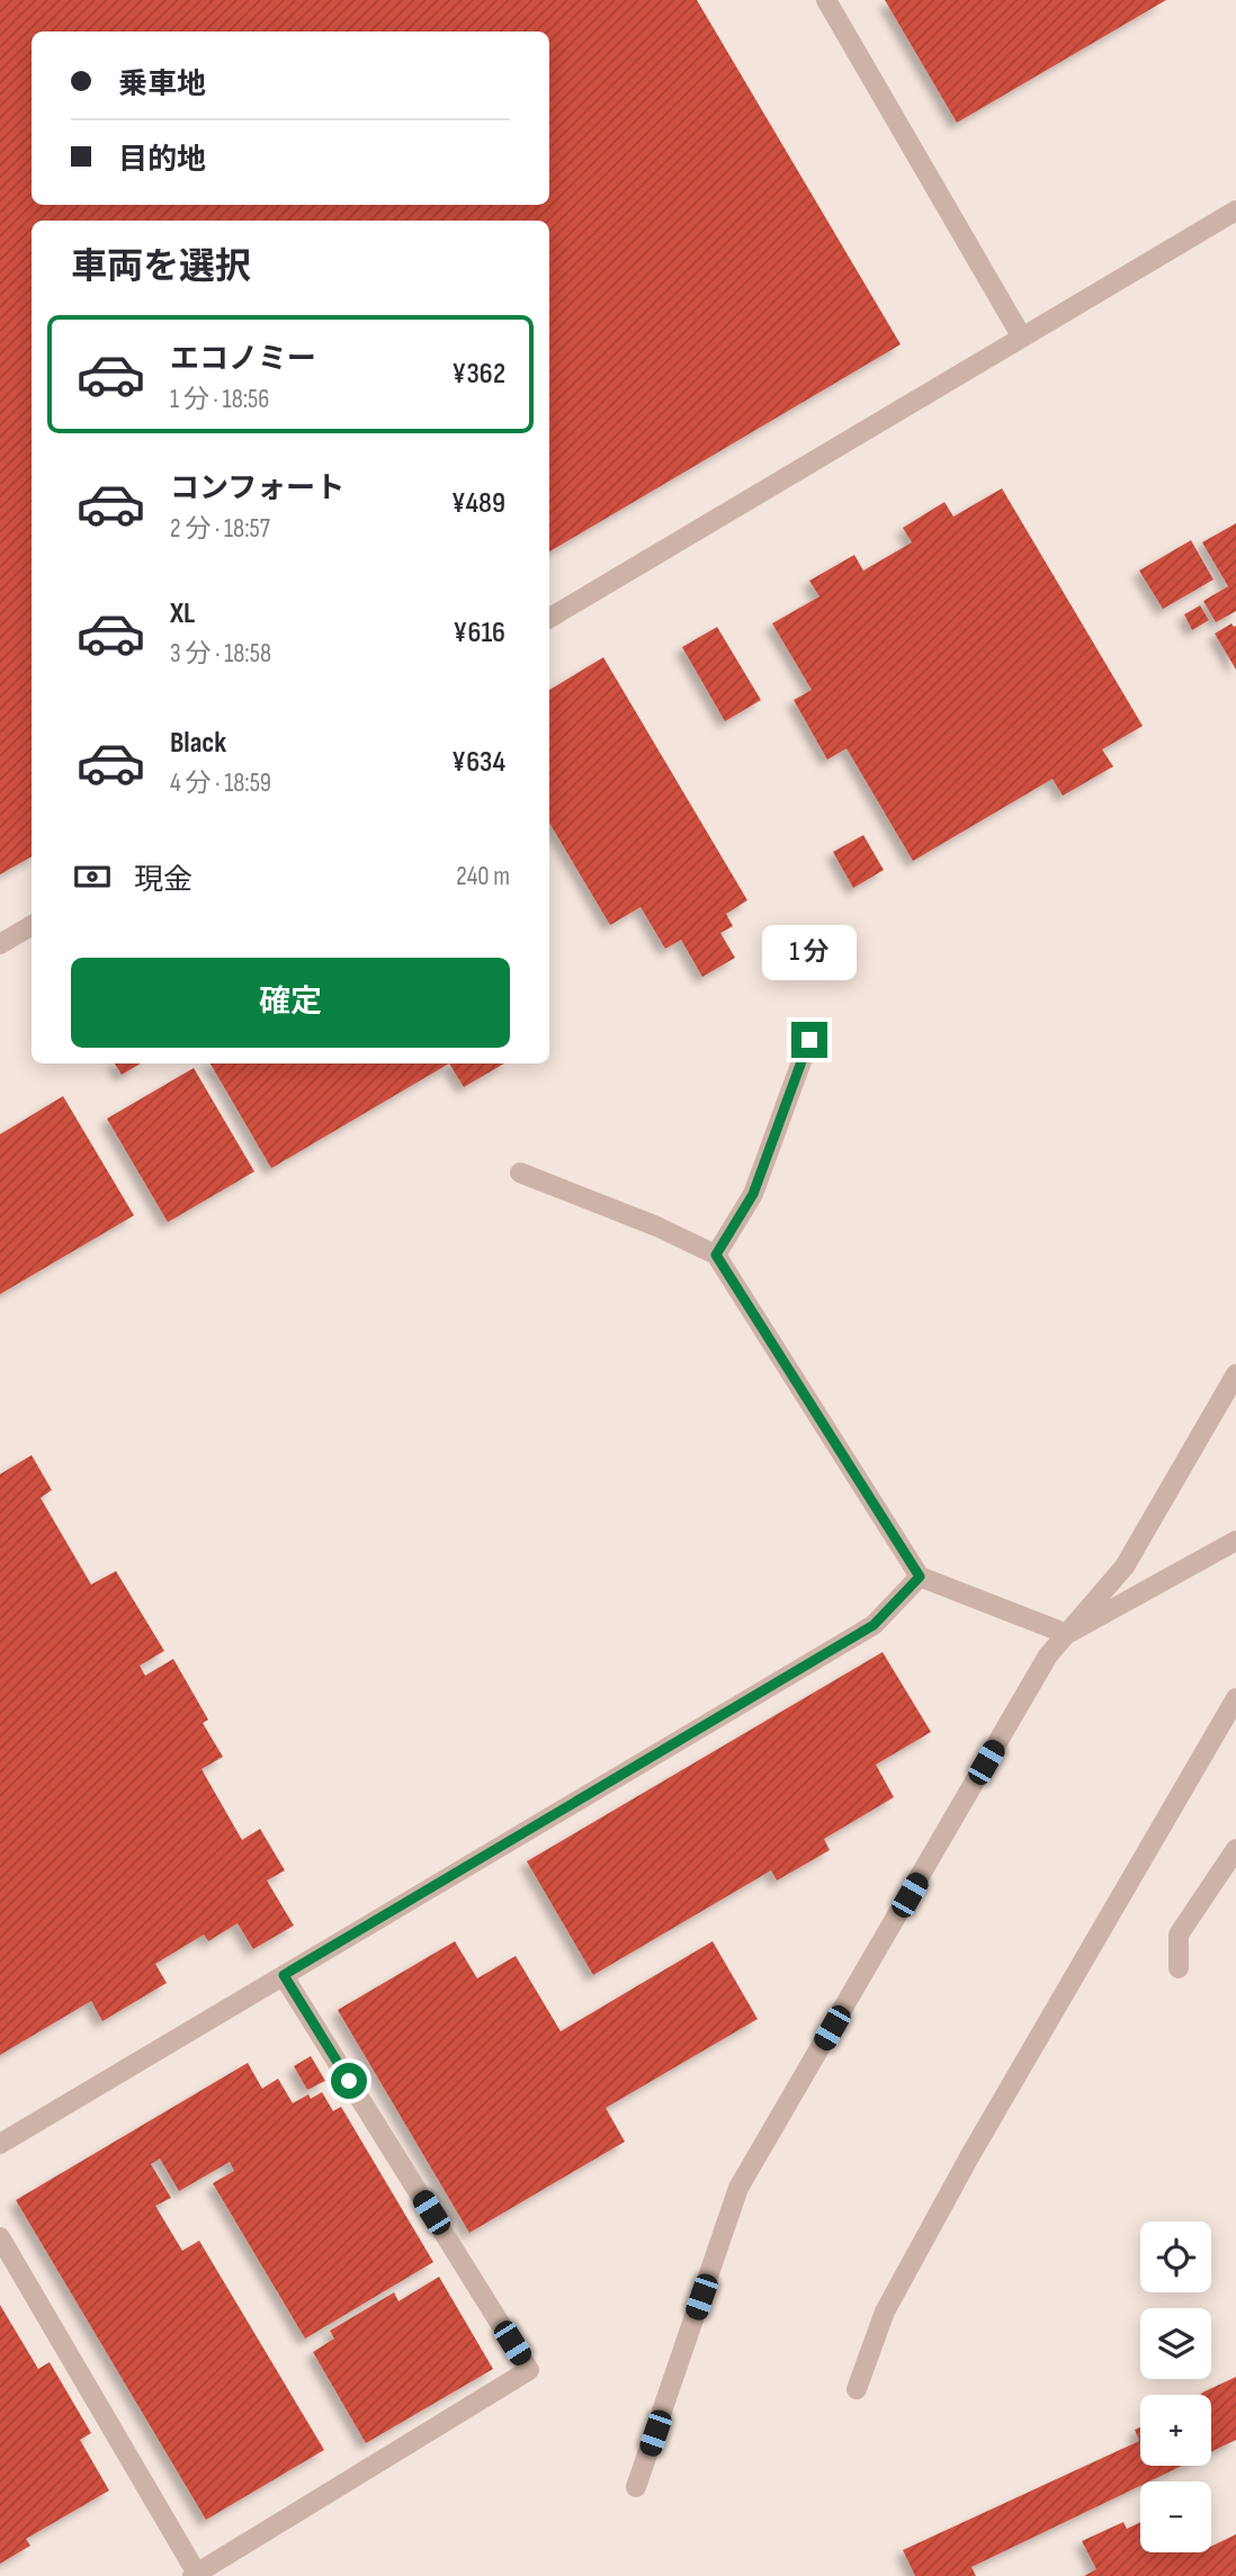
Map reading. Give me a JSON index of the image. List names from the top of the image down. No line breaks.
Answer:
{"page":{"banner":["乗車地","目的地"],"heading":"車両を選択","list":[{"name":"エコノミー","note":"1 分 · 18:56","value":"¥362"},{"name":"コンフォート","note":"2 分 · 18:57","value":"¥489"},{"name":"XL","note":"3 分 · 18:58","value":"¥616"},{"name":"Black","note":"4 分 · 18:59","value":"¥634"}],"pay":["現金","240 m"],"bubble":"1 分","buttons":"確定","map_buttons":["+","−"]}}
